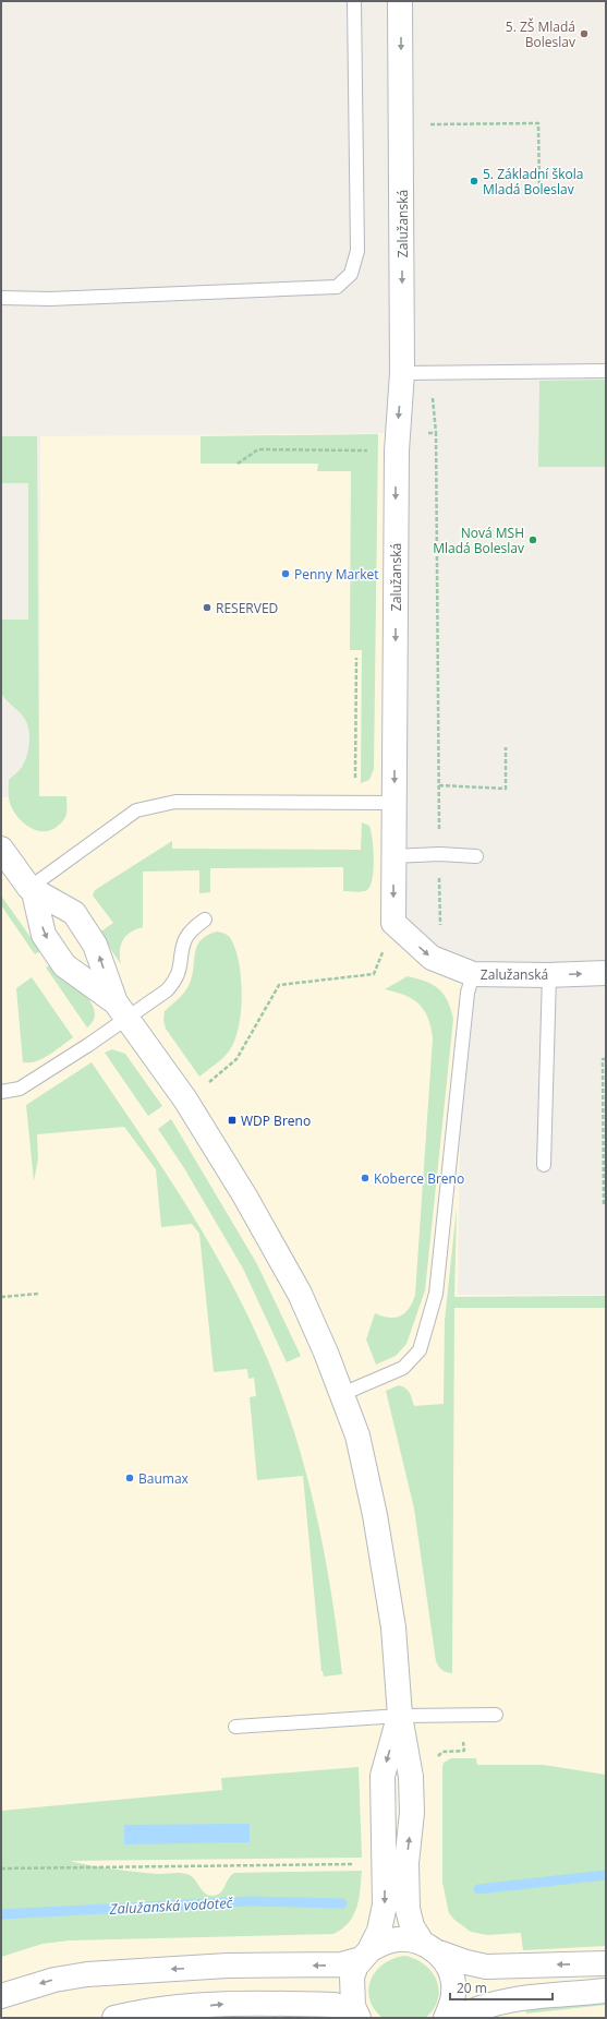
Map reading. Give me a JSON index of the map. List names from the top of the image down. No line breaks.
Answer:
{"streets":{"street":["Zalužanská"]},"one_way":["Zalužanská"],"water":["Zalužanská vodoteč"],"places":{"other":["5. ZŠ Mladá Boleslav","5. Základní škola Mladá Boleslav","Nová MSH Mladá Boleslav","Penny Market","RESERVED","Koberce Breno","Baumax"],"transit":["WDP Breno"]},"scale_bar":"20 m"}
